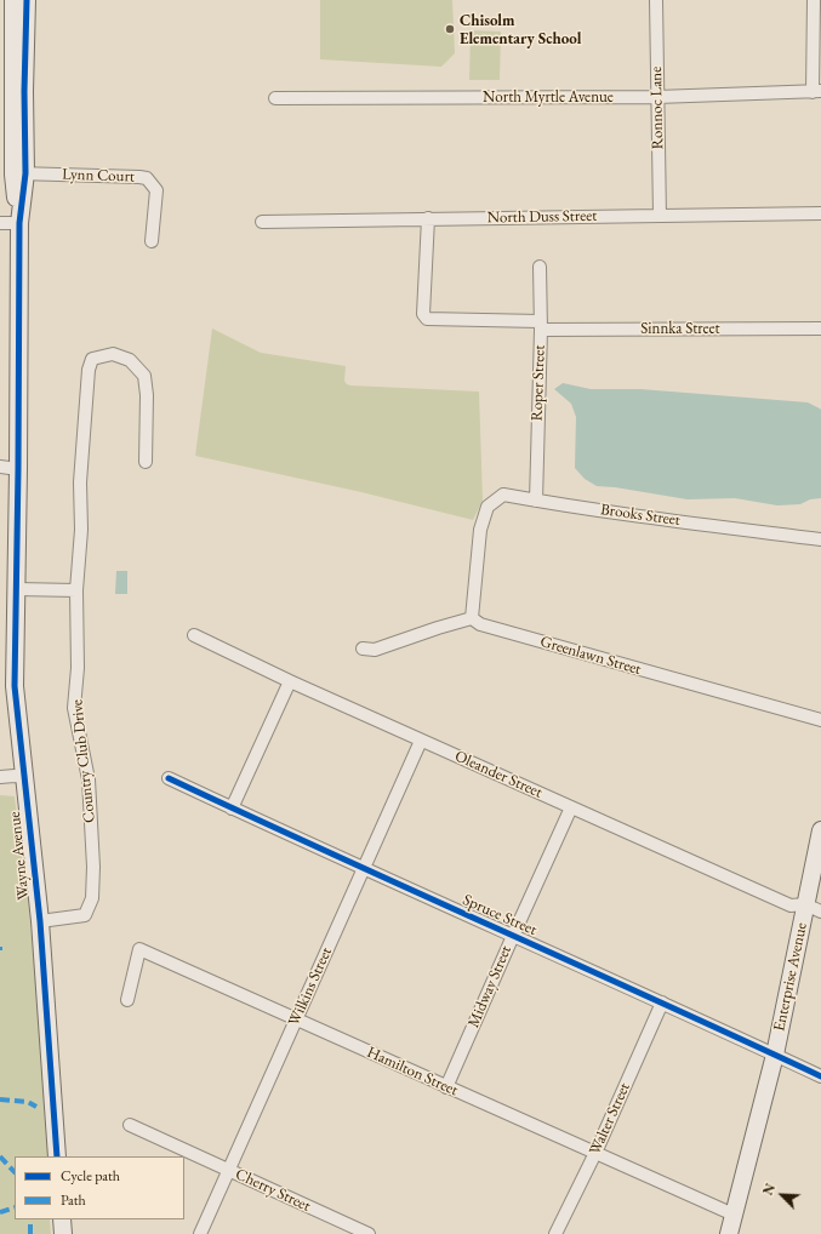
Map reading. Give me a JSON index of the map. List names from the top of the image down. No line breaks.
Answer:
{"streets":{"street":["North Myrtle Avenue","Ronnoc Lane","Lynn Court","North Duss Street","Sinnka Street","Roper Street","Brooks Street","Greenlawn Street","Country Club Drive","Oleander Street","Wayne Avenue","Spruce Street","Enterprise Avenue","Wilkins Street","Midway Street","Hamilton Street","Walter Street","Cherry Street"]},"crossings":[["North Myrtle Avenue","Ronnoc Lane"],["Ronnoc Lane","North Duss Street"],["Lynn Court","Wayne Avenue"],["North Duss Street","Sinnka Street"],["Sinnka Street","Roper Street"],["Roper Street","Brooks Street"],["Brooks Street","Greenlawn Street"],["Country Club Drive","Wayne Avenue"],["Oleander Street","Enterprise Avenue"],["Oleander Street","Wilkins Street"],["Oleander Street","Midway Street"],["Spruce Street","Enterprise Avenue"],["Spruce Street","Wilkins Street"],["Spruce Street","Midway Street"],["Spruce Street","Walter Street"],["Enterprise Avenue","Hamilton Street"],["Wilkins Street","Hamilton Street"],["Wilkins Street","Cherry Street"],["Midway Street","Hamilton Street"],["Hamilton Street","Walter Street"]],"places":["Chisolm Elementary School"],"legend":["Cycle path","Path"],"north":"top left"}
